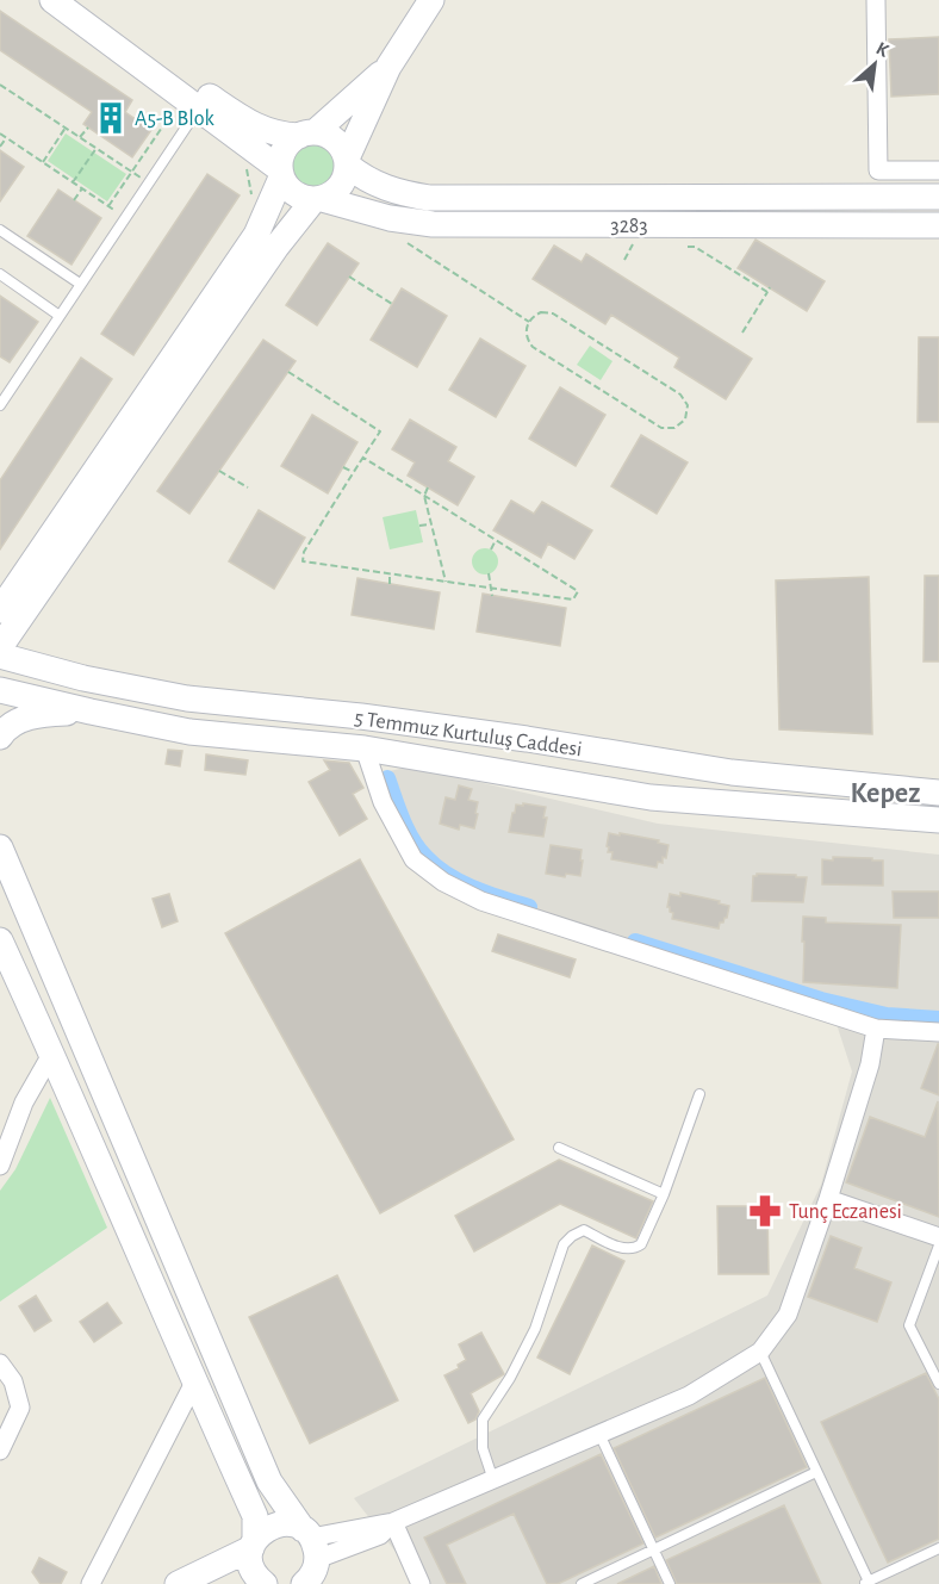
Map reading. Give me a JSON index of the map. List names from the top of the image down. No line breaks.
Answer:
{"streets":{"main road":["3283","5 Temmuz Kurtuluş Caddesi"]},"districts":["Kepez"],"places":{"building":["A5-B Blok"],"pharmacy":["Tunç Eczanesi"]},"north":"top right"}
